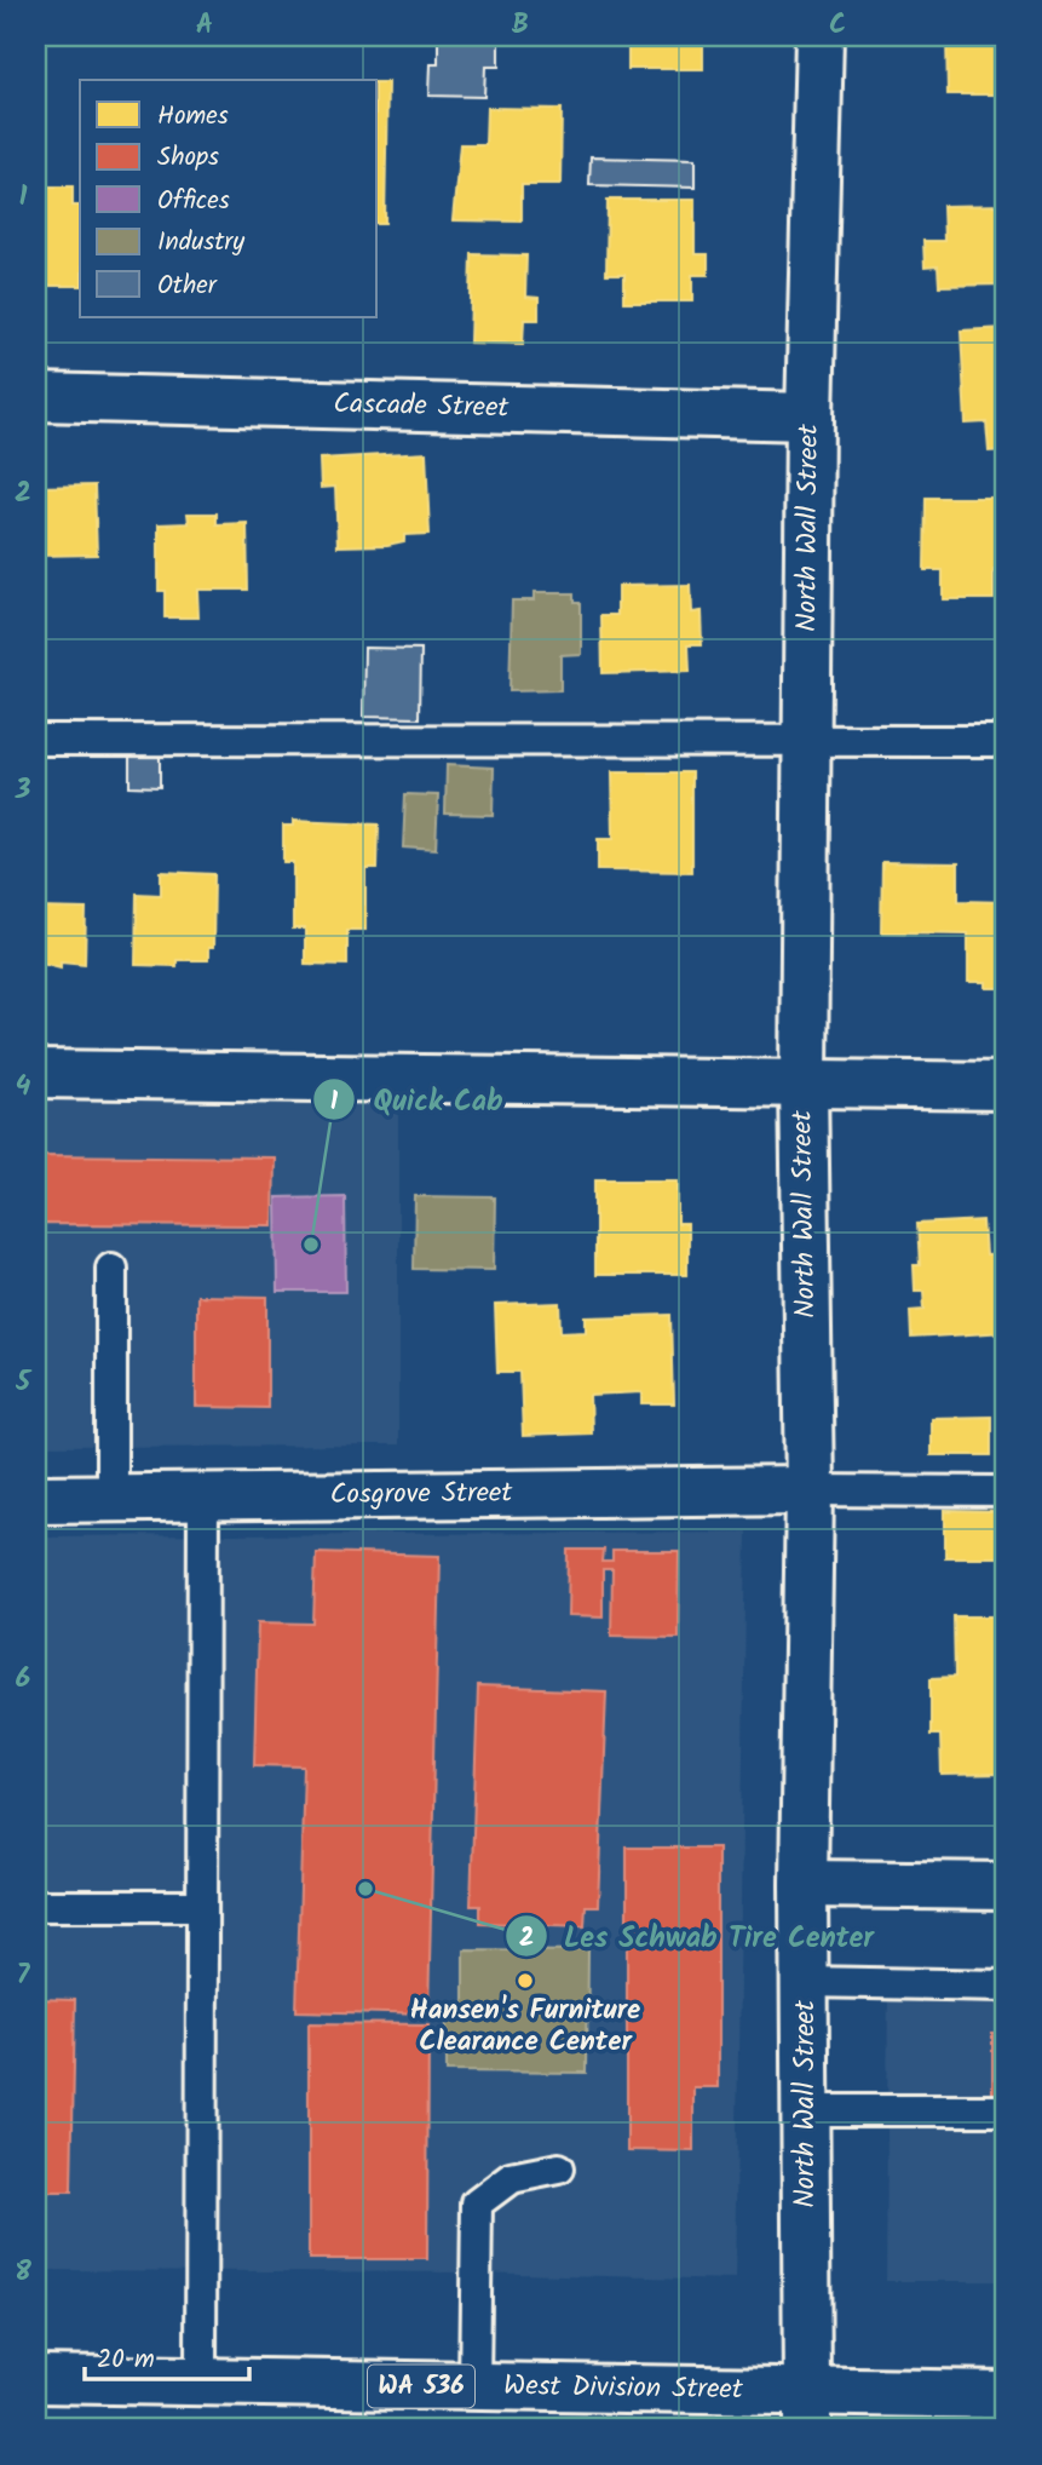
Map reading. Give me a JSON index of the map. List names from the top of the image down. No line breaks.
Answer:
{"streets":{"street":["Cascade Street","North Wall Street","Cosgrove Street","WA 536","West Division Street"]},"crossings":[["Cascade Street","North Wall Street"],["North Wall Street","Cosgrove Street"],["North Wall Street","West Division Street"]],"places":["Quick Cab","Les Schwab Tire Center","Hansen's Furniture Clearance Center"],"legend":["Homes","Shops","Offices","Industry","Other"],"scale_bar":"20 m","grid":{"columns":["A","B","C"],"rows":["1","2","3","4","5","6","7","8"]}}
